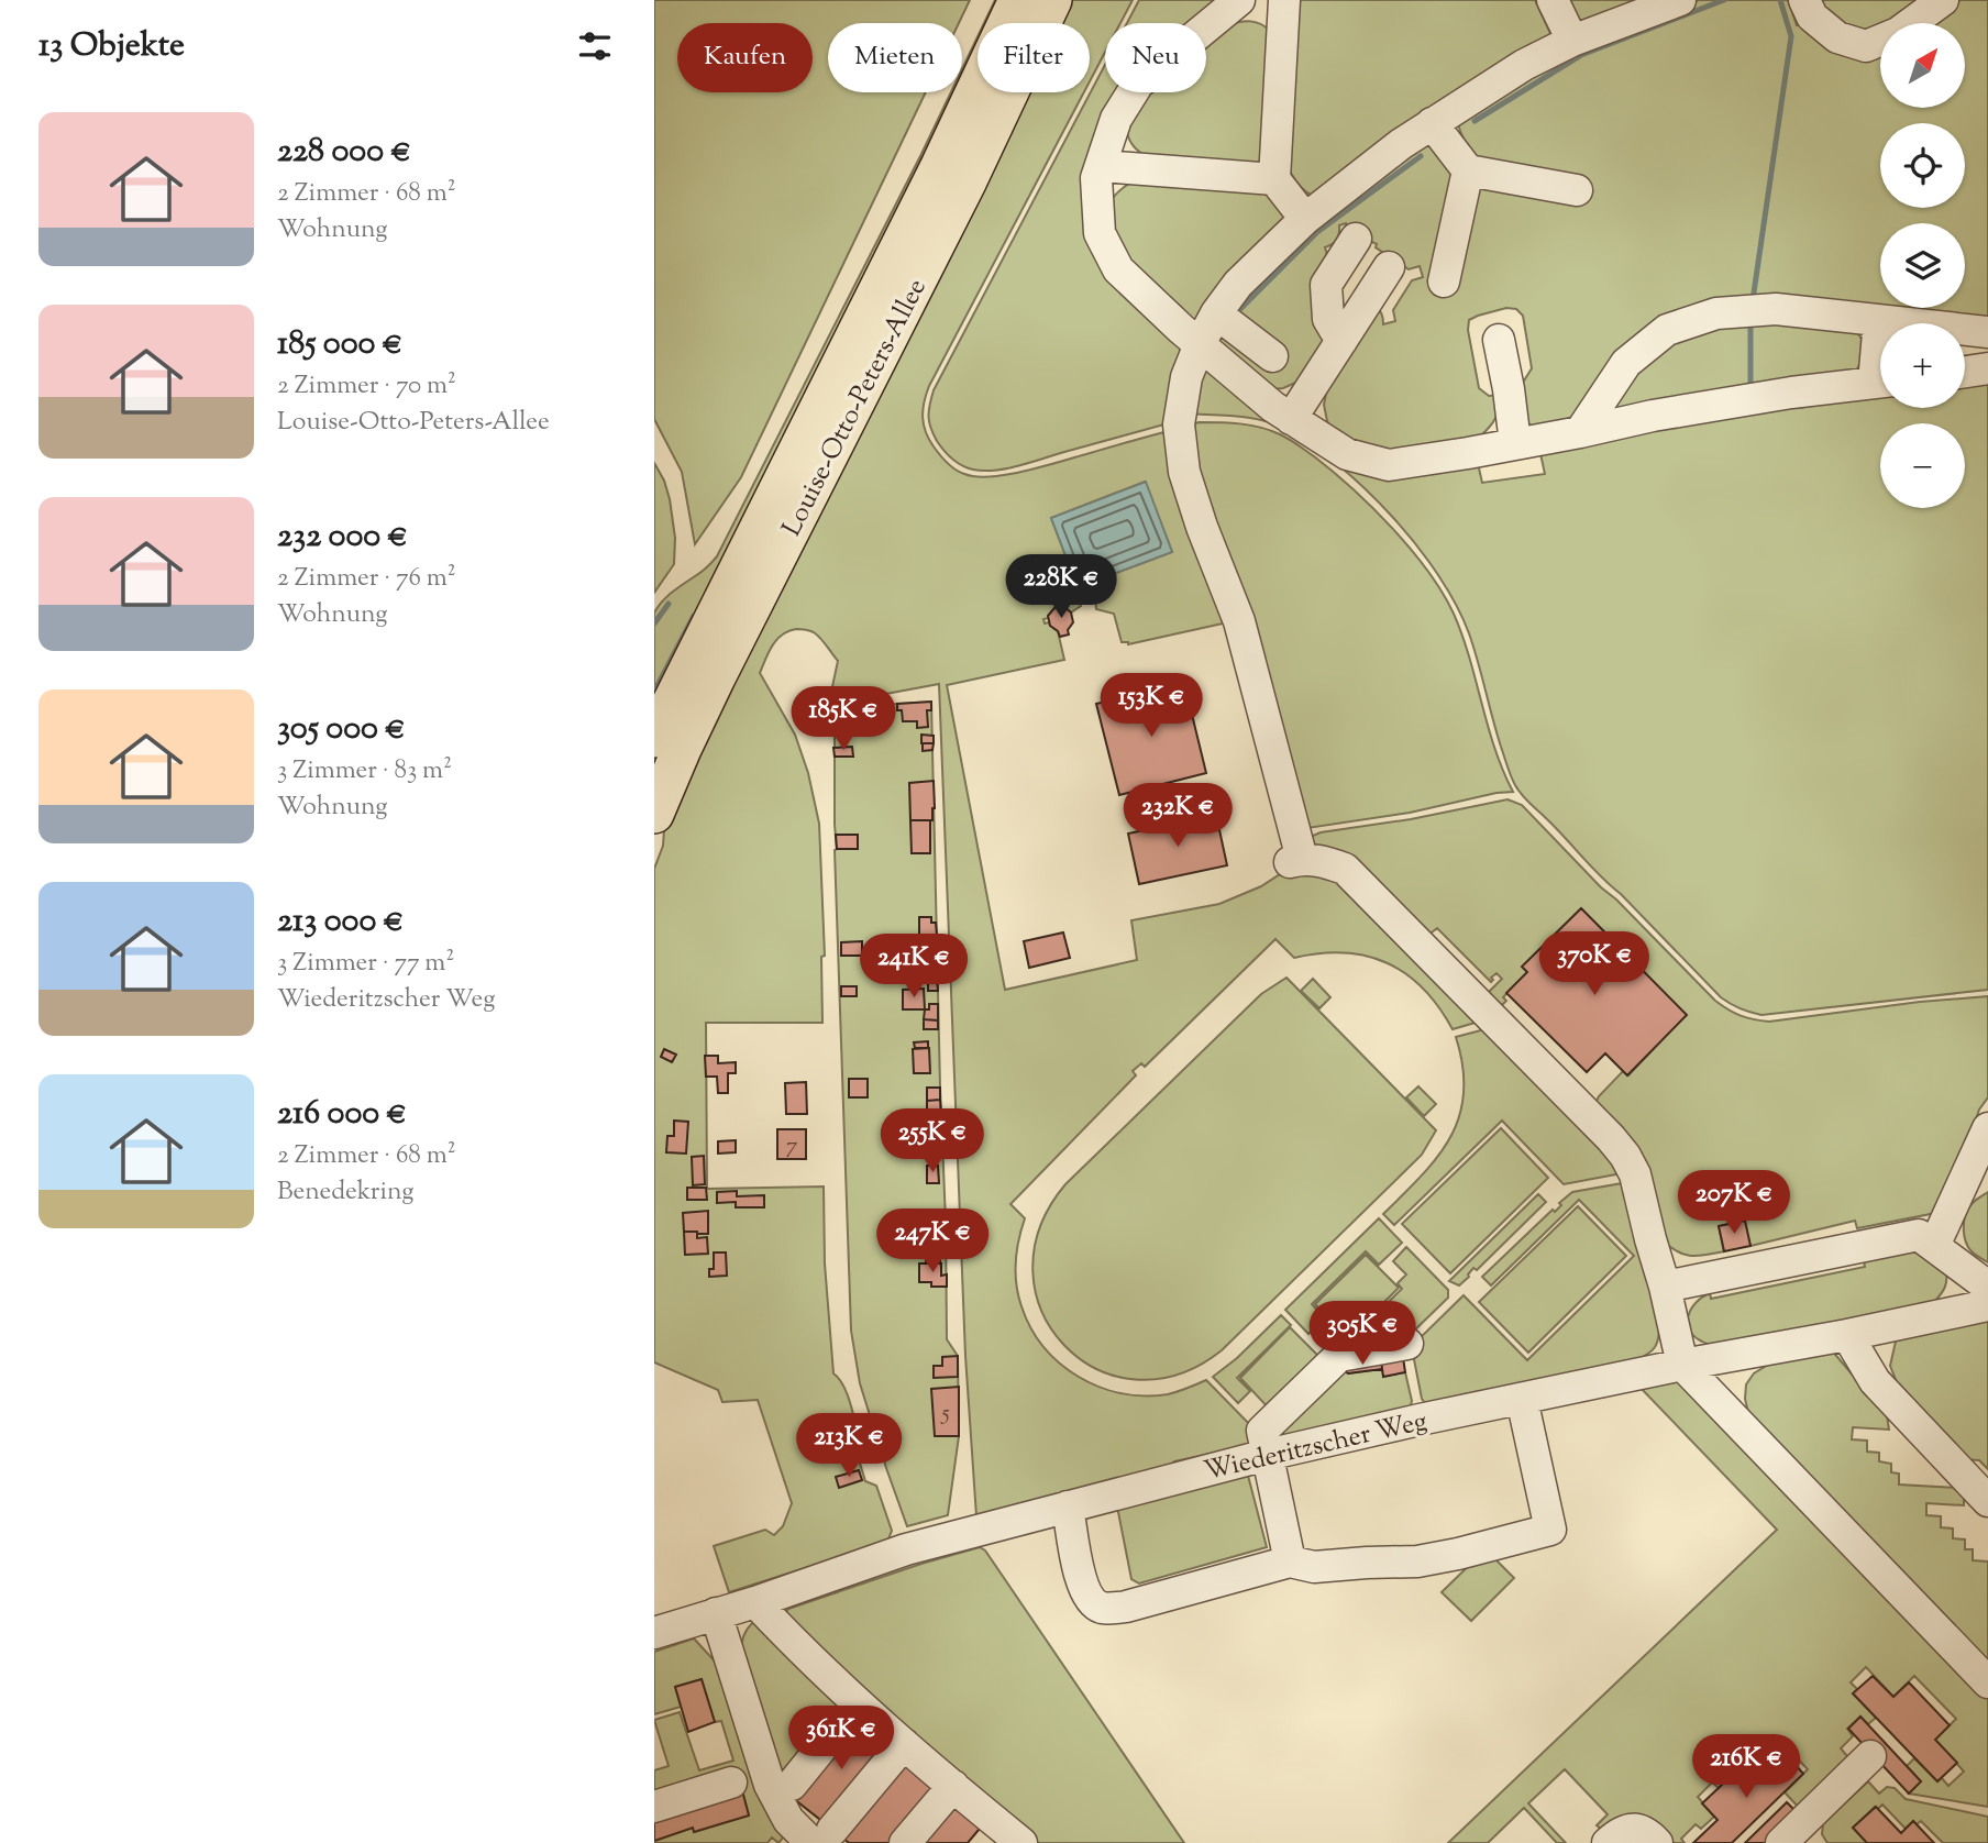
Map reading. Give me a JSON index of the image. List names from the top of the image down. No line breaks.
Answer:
{"streets":{"main road":["Louise-Otto-Peters-Allee"],"street":["Wiederitzscher Weg"]},"house_numbers":["7","5"],"north":"top right","page":{"heading":"13 Objekte","map_buttons":["+","−"],"chip":["Kaufen","Mieten","Filter","Neu"],"list":[{"name":"228 000 €","note":"2 Zimmer · 68 m² · Wohnung"},{"name":"185 000 €","note":"2 Zimmer · 70 m² · Louise-Otto-Peters-Allee"},{"name":"232 000 €","note":"2 Zimmer · 76 m² · Wohnung"},{"name":"305 000 €","note":"3 Zimmer · 83 m² · Wohnung"},{"name":"213 000 €","note":"3 Zimmer · 77 m² · Wiederitzscher Weg"},{"name":"216 000 €","note":"2 Zimmer · 68 m² · Benedekring"}],"price":["228K €","153K €","185K €","232K €","370K €","241K €","255K €","207K €","247K €","305K €","213K €","361K €","216K €"]}}
